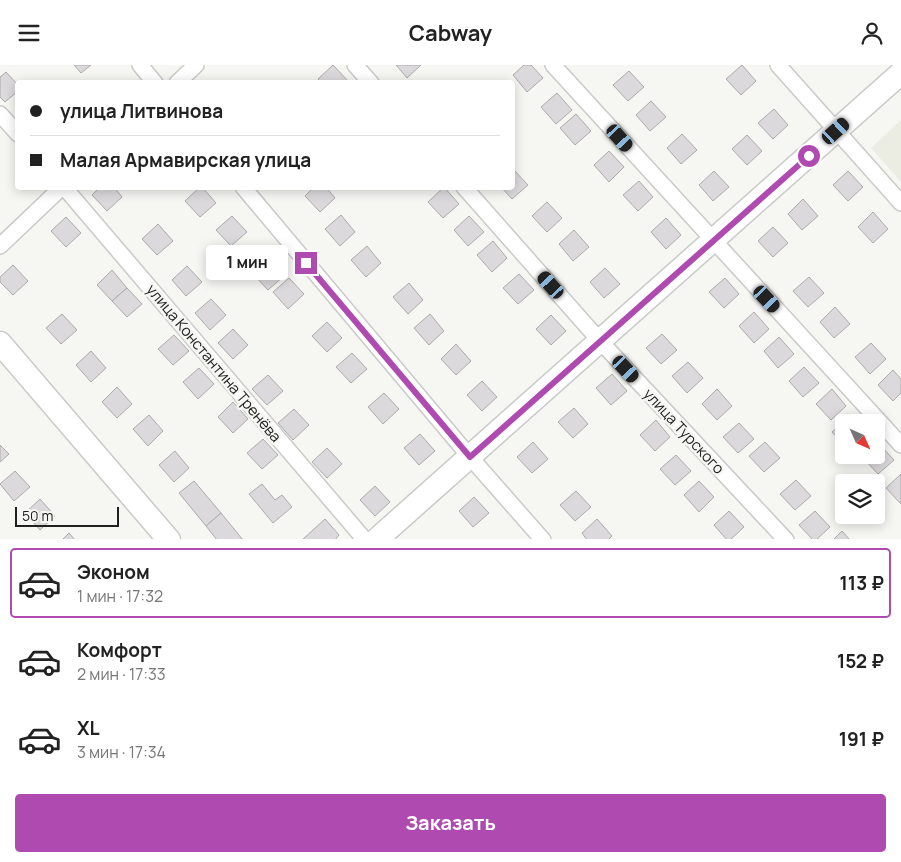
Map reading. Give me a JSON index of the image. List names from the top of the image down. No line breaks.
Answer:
{"streets":{"street":["улица Константина Тренёва","улица Турского"]},"scale_bar":"50 m","north":"bottom right","page":{"header":"Cabway","banner":["улица Литвинова","Малая Армавирская улица"],"bubble":"1 мин","scale":"50 m","list":[{"name":"Эконом","note":"1 мин · 17:32","value":"113 ₽"},{"name":"Комфорт","note":"2 мин · 17:33","value":"152 ₽"},{"name":"XL","note":"3 мин · 17:34","value":"191 ₽"}],"buttons":"Заказать"}}
